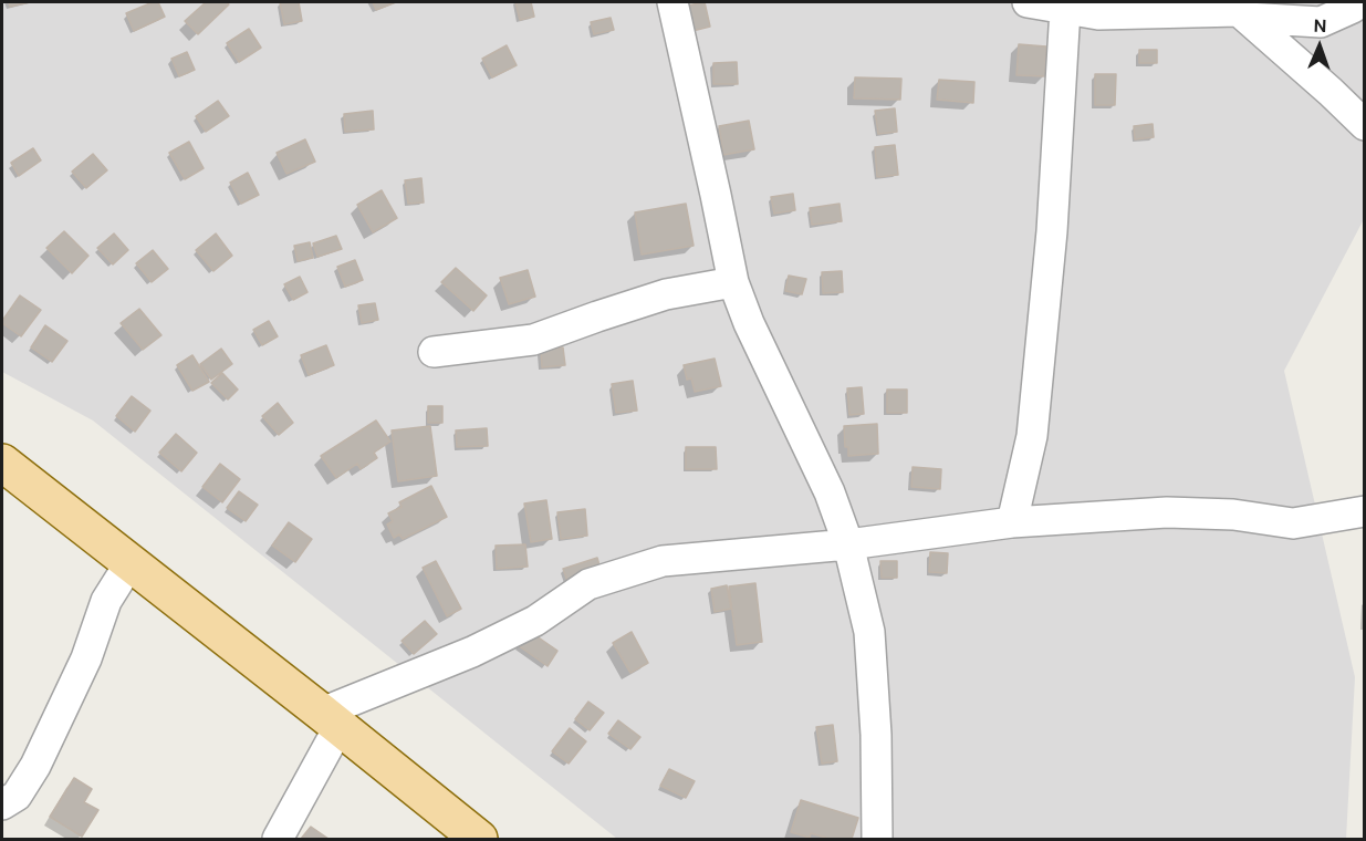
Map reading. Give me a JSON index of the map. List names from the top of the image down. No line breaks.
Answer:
{"north":"top"}
